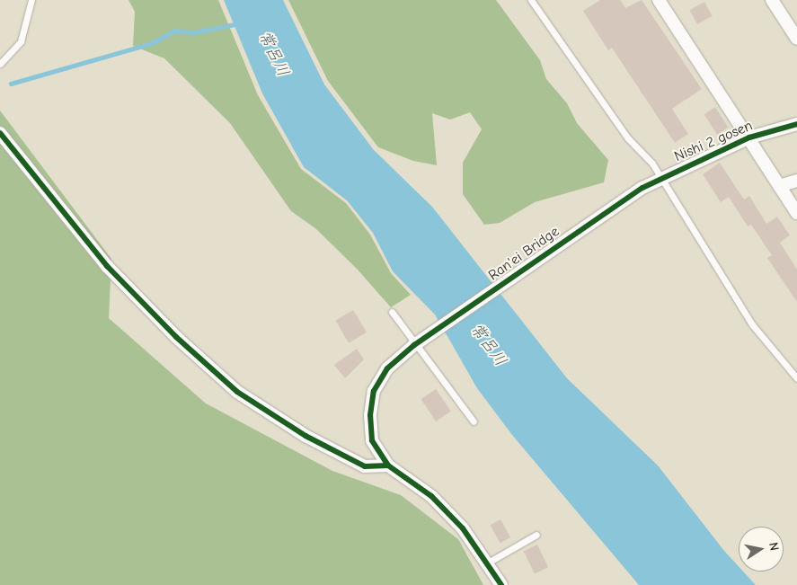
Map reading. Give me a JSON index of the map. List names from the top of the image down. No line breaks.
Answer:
{"streets":{"street":["Nishi 2 gosen","Ran'ei Bridge"]},"crossings":[["Nishi 2 gosen","Ran'ei Bridge"]],"water":["常呂川"],"north":"right"}
